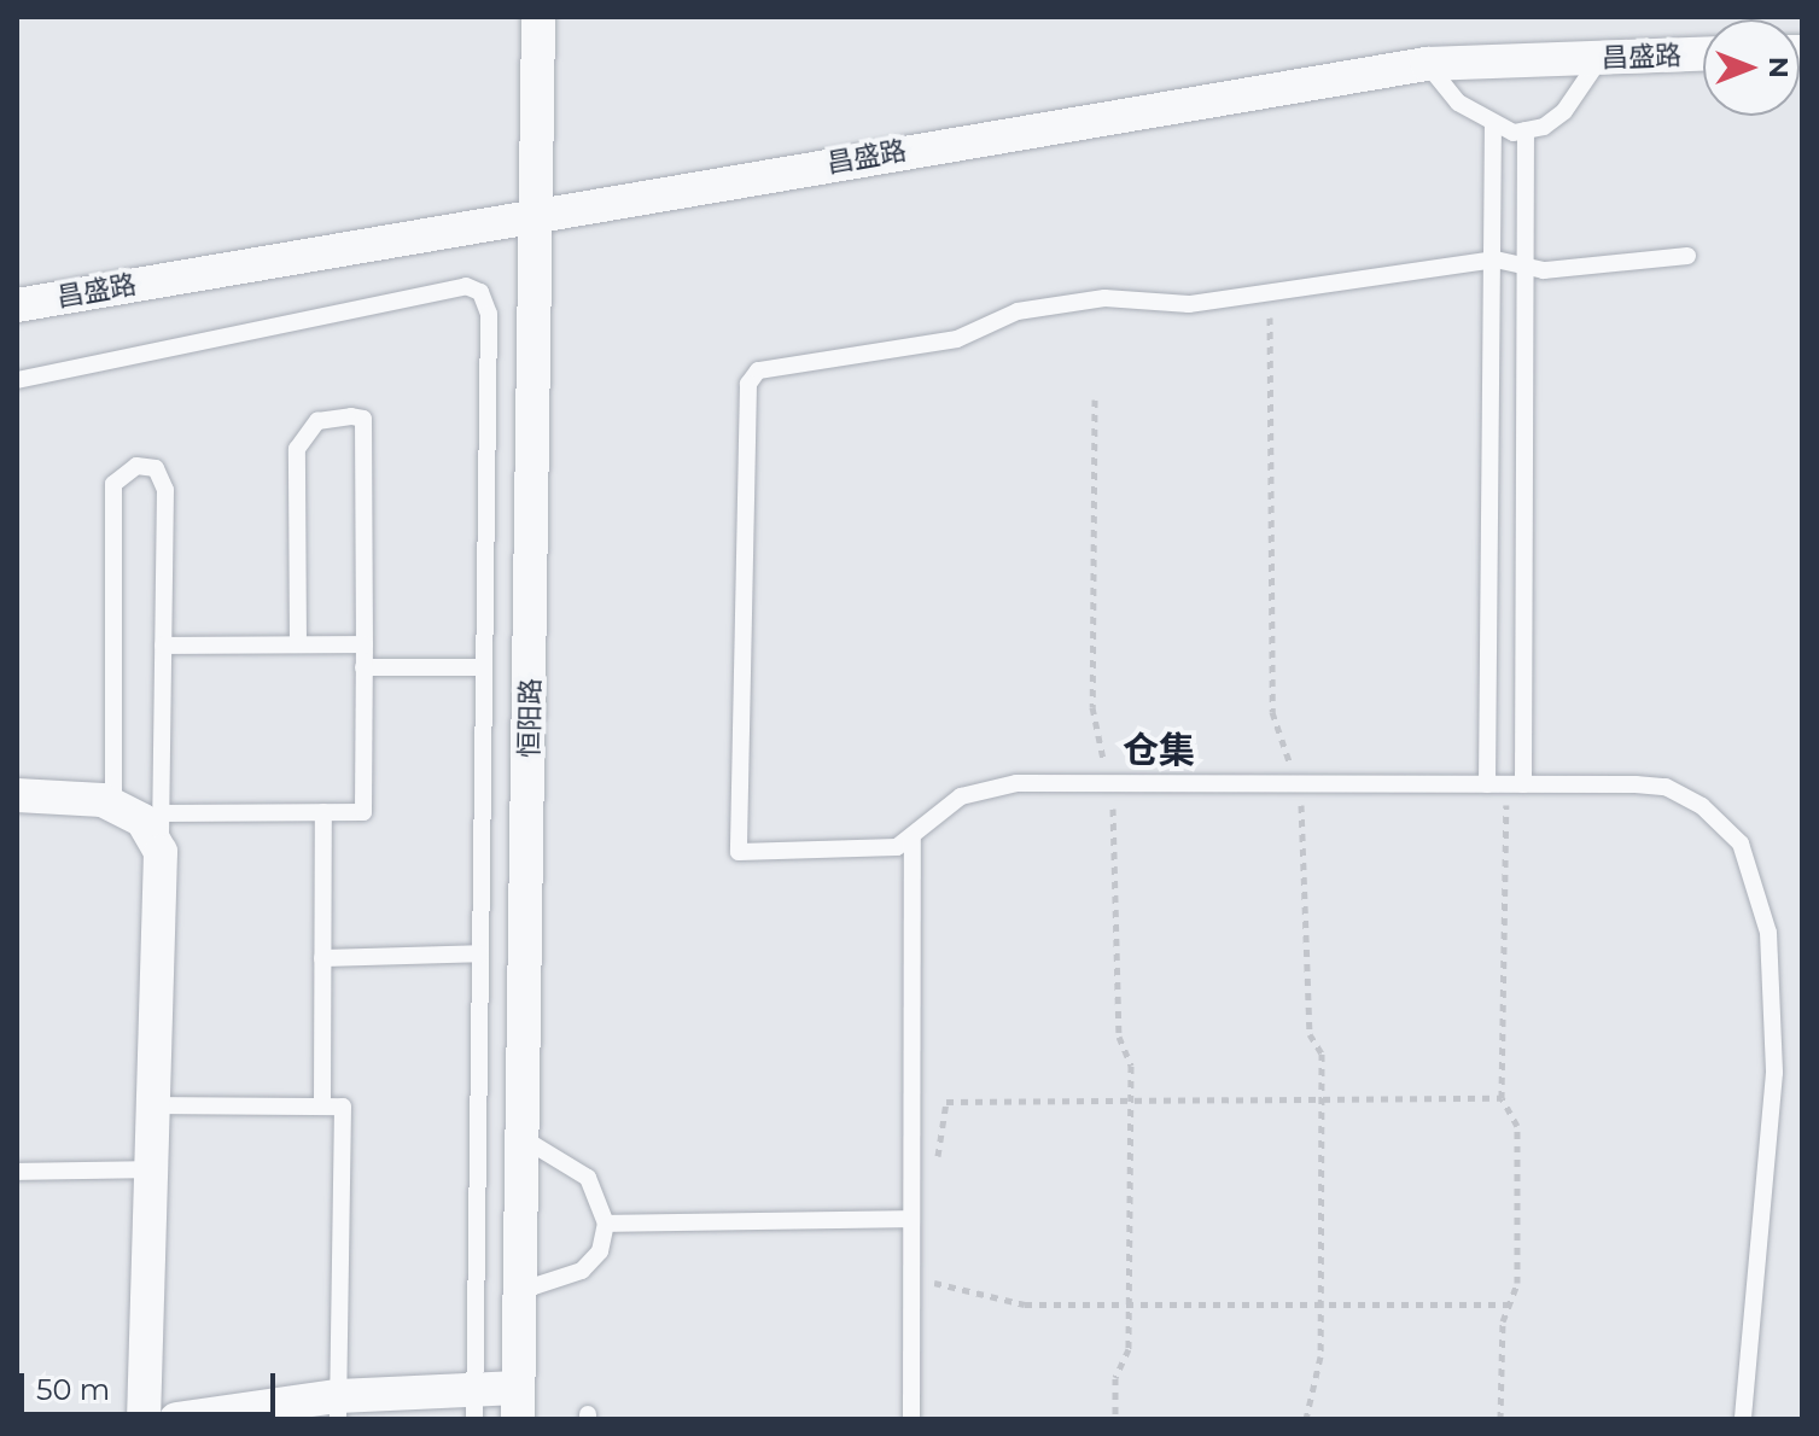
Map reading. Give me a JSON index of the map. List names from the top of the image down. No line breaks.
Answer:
{"streets":{"street":["昌盛路","恒阳路"]},"crossings":[["昌盛路","恒阳路"]],"districts":["仓集"],"scale_bar":"50 m","north":"right"}
